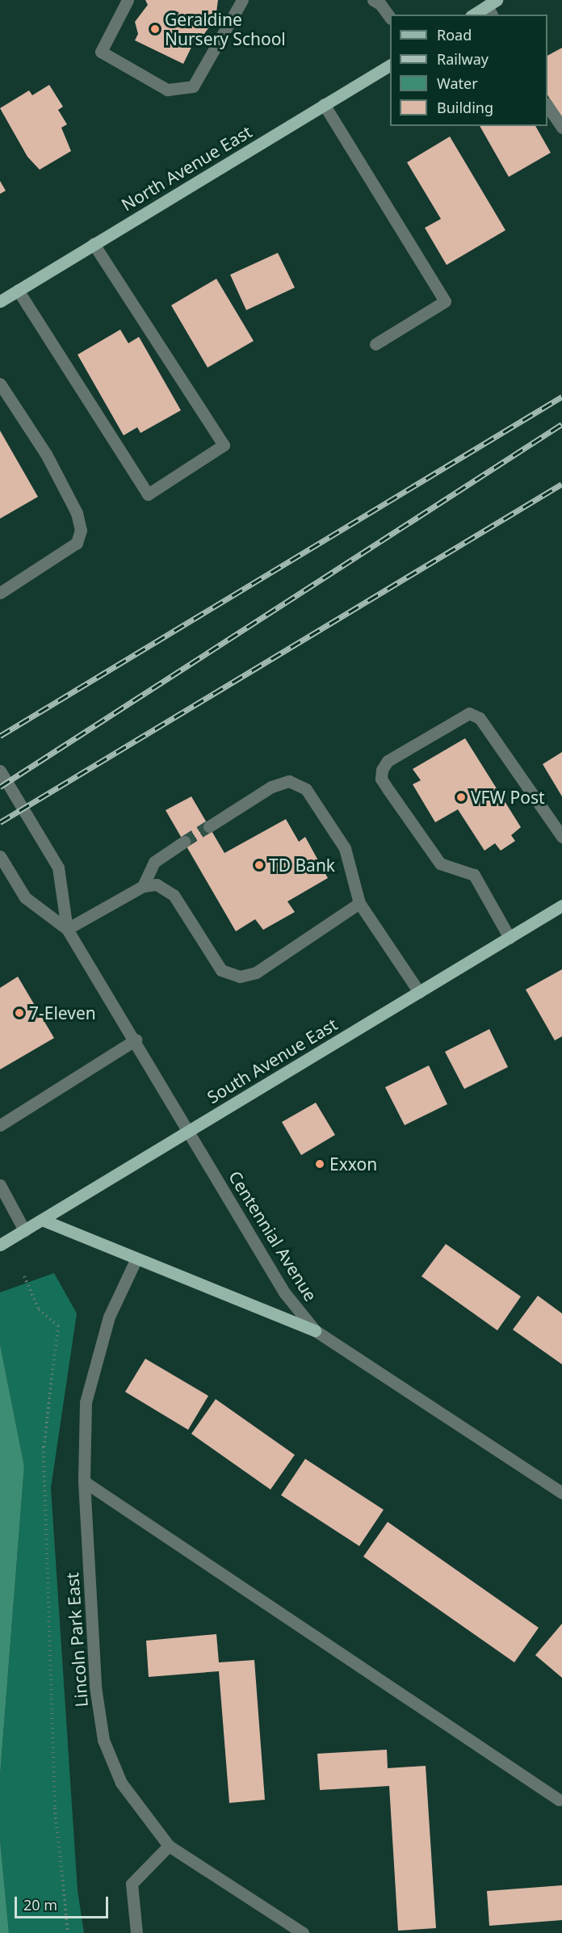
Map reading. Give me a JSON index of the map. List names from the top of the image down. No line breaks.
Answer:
{"streets":{"main road":["North Avenue East","South Avenue East"],"street":["Centennial Avenue","Lincoln Park East"]},"crossings":[["South Avenue East","Centennial Avenue"]],"places":["Geraldine Nursery School","VFW Post","TD Bank","7-Eleven","Exxon"],"legend":["Road","Railway","Water","Building"],"scale_bar":"20 m"}
